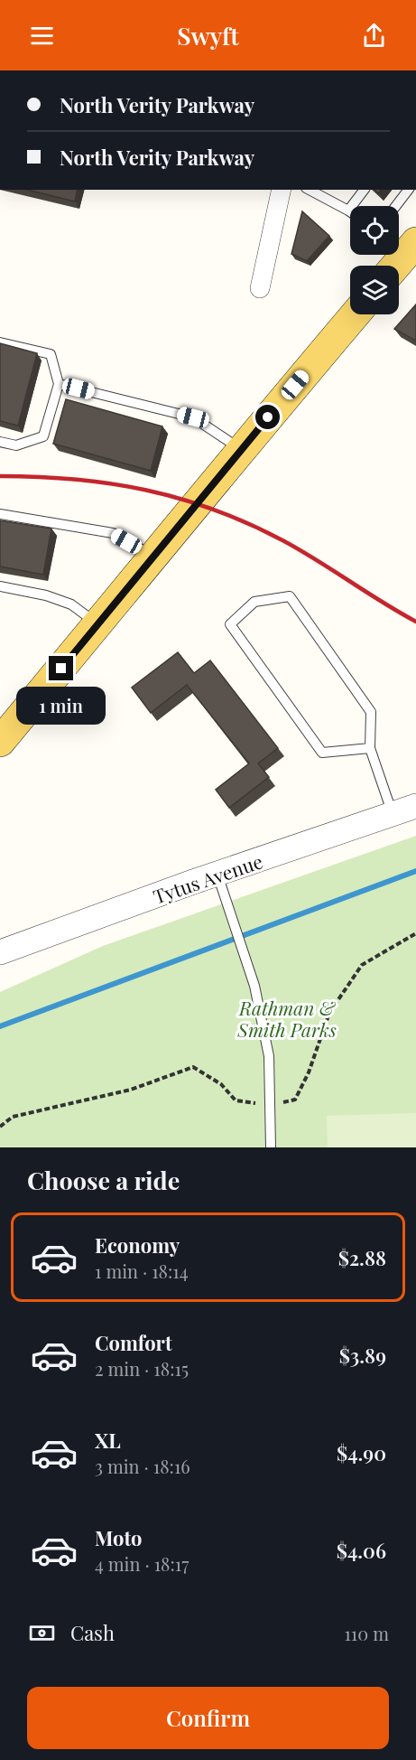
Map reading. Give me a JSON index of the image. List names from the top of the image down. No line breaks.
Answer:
{"streets":{"street":["Tytus Avenue"]},"parks":["Rathman & Smith Parks"],"page":{"header":"Swyft","banner":["North Verity Parkway","North Verity Parkway"],"bubble":"1 min","heading":"Choose a ride","list":[{"name":"Economy","note":"1 min · 18:14","value":"$2.88"},{"name":"Comfort","note":"2 min · 18:15","value":"$3.89"},{"name":"XL","note":"3 min · 18:16","value":"$4.90"},{"name":"Moto","note":"4 min · 18:17","value":"$4.06"}],"pay":["Cash","110 m"],"buttons":"Confirm"}}
